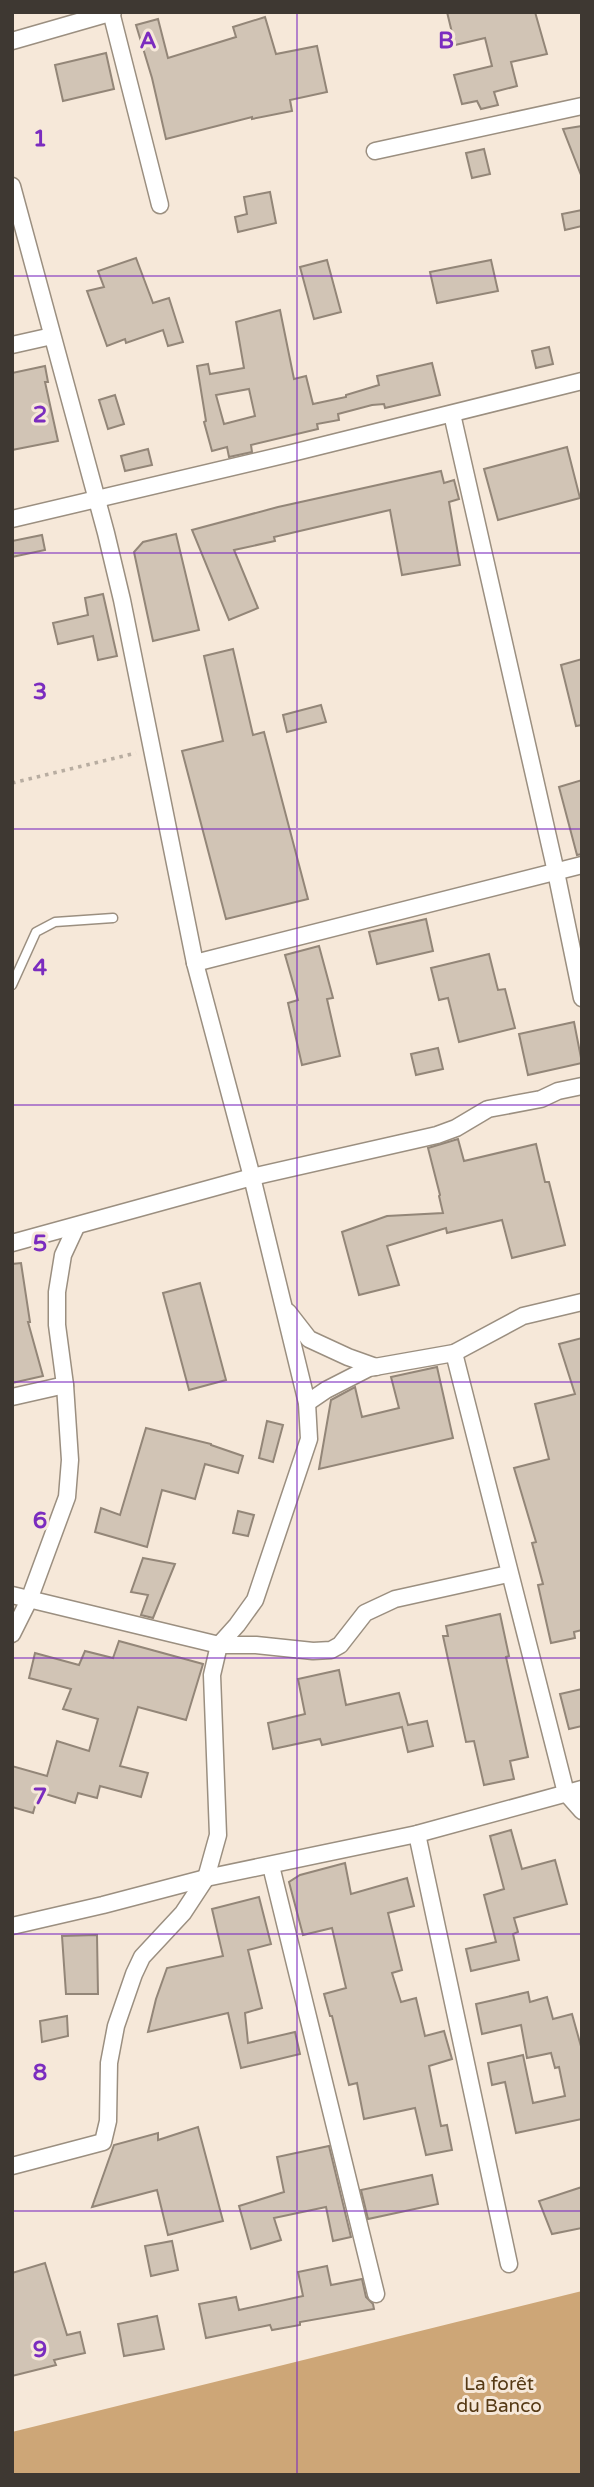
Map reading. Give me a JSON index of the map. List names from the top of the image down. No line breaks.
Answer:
{"parks":["La forêt du Banco"],"grid":{"columns":["A","B"],"rows":["1","2","3","4","5","6","7","8","9"]}}
